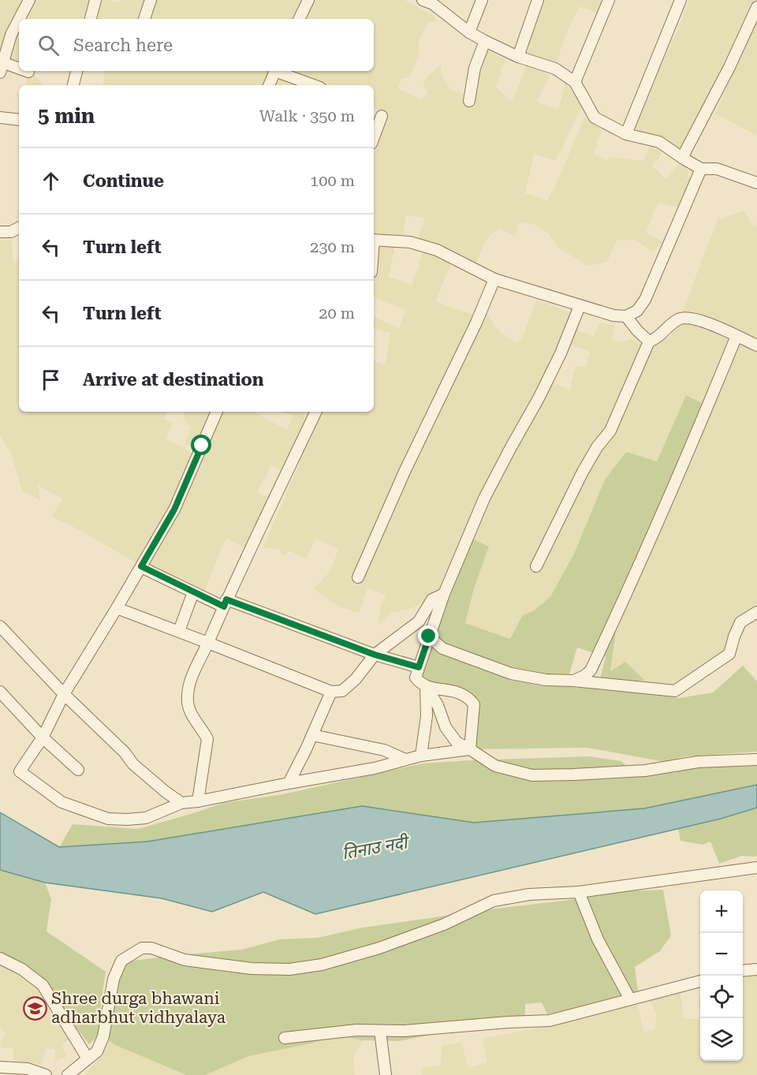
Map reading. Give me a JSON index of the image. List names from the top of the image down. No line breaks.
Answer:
{"water":["तिनाउ नदी"],"places":{"school or university":["Shree durga bhawani adharbhut vidhyalaya"]},"page":{"search":"Search here","heading":["5 min","Walk · 350 m"],"list":[["Continue","100 m"],["Turn left","230 m"],["Turn left","20 m"],"Arrive at destination"],"map_buttons":["+","−"]}}
